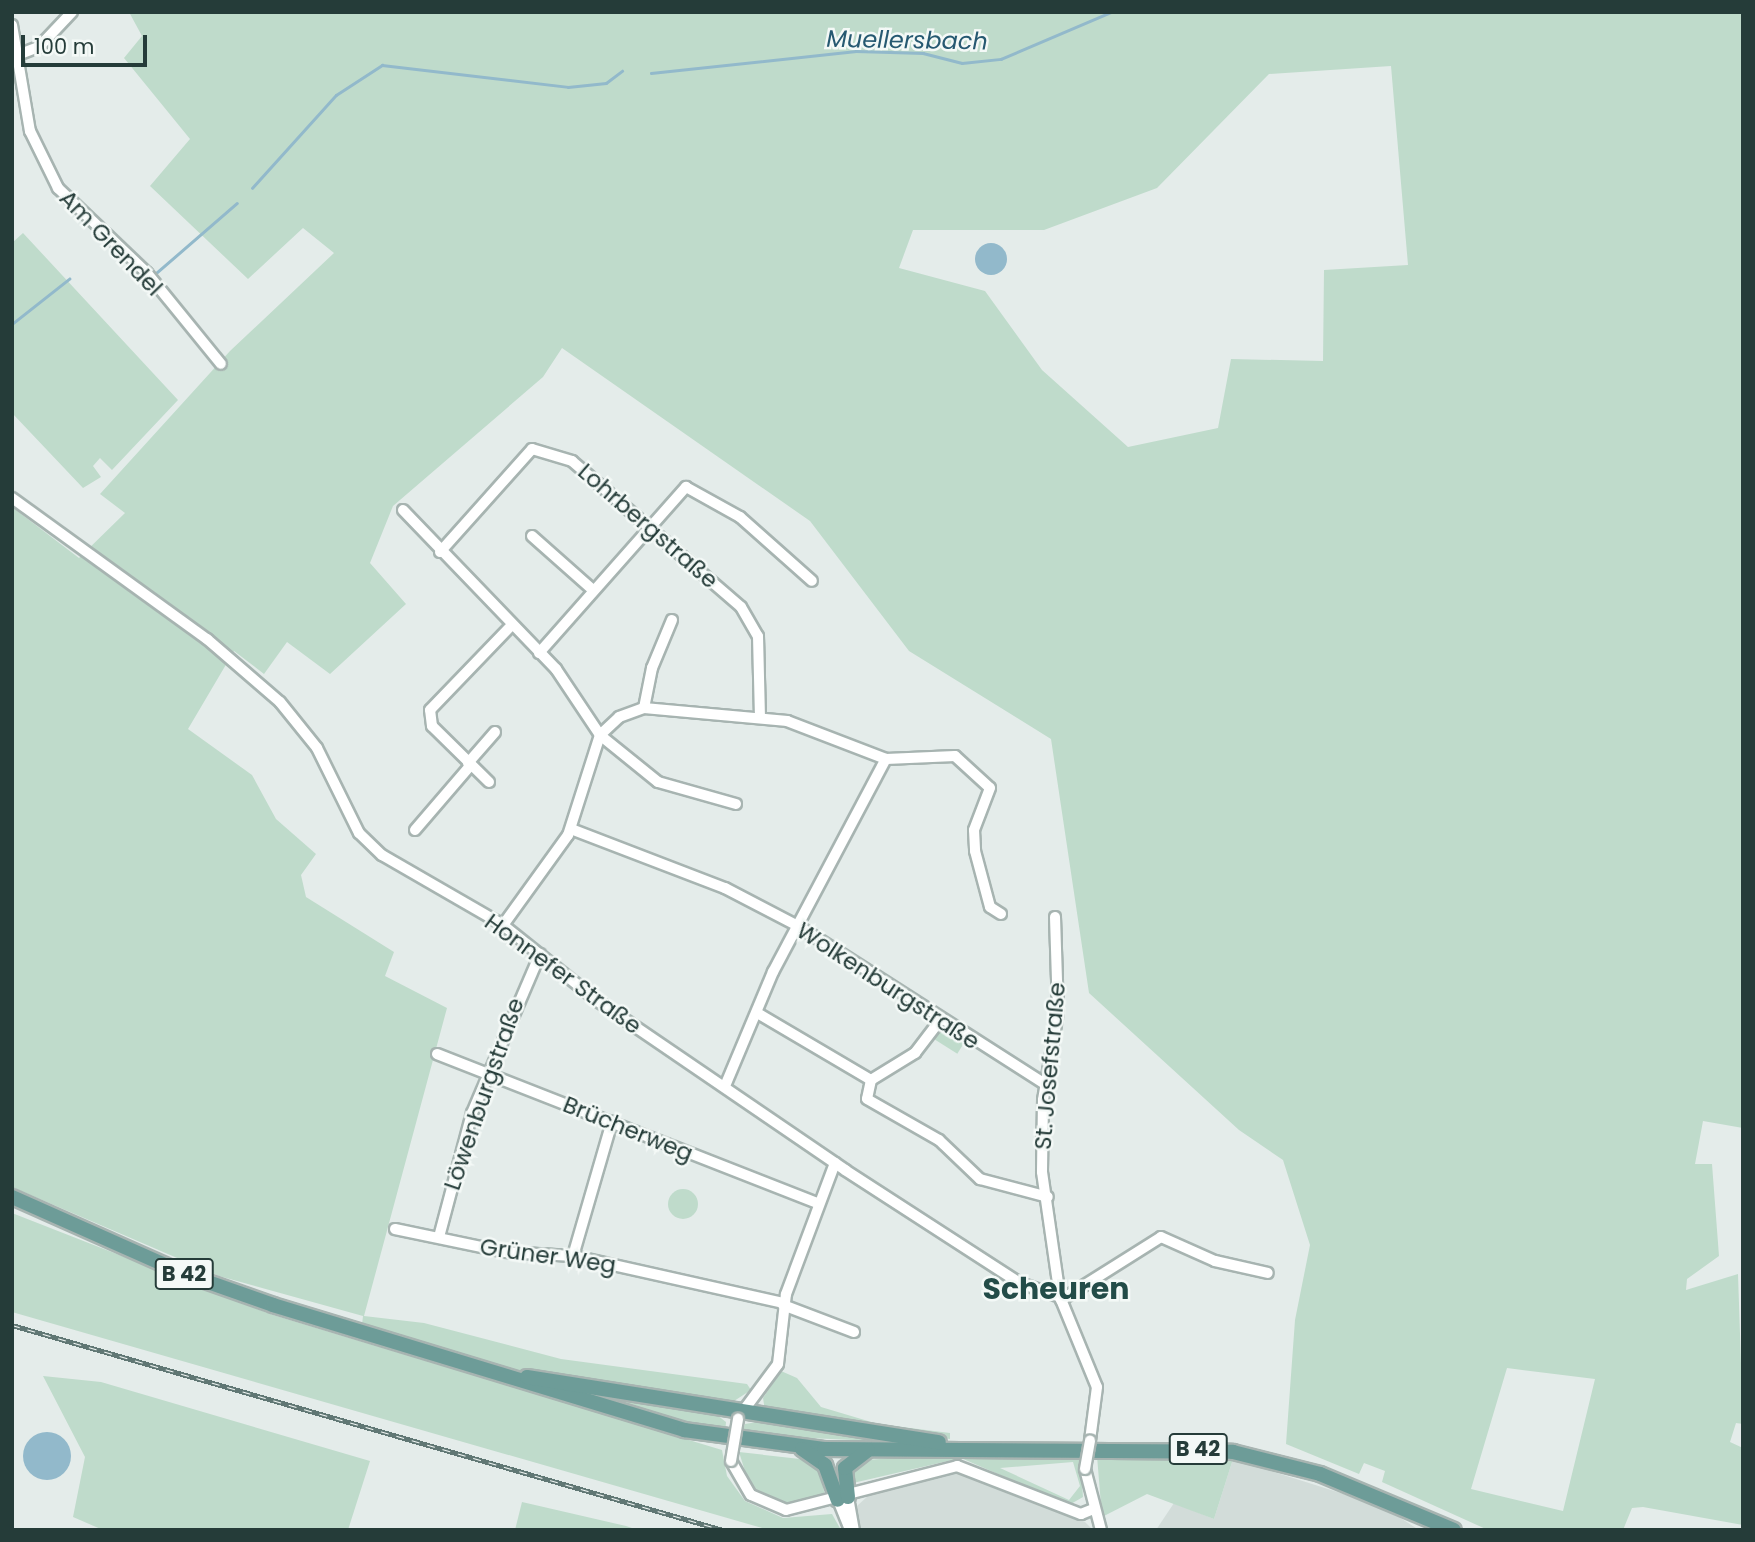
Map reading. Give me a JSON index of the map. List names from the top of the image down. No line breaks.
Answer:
{"streets":{"main road":["B 42"],"street":["Am Grendel","Lohrbergstraße","Honnefer Straße","Wolkenburgstraße","St. Josefstraße","Löwenburgstraße","Brücherweg","Grüner Weg"]},"crossings":[["Honnefer Straße","St. Josefstraße"],["Honnefer Straße","Löwenburgstraße"],["Wolkenburgstraße","St. Josefstraße"],["Löwenburgstraße","Brücherweg"],["Löwenburgstraße","Grüner Weg"]],"districts":["Scheuren"],"water":["Muellersbach"],"scale_bar":"100 m"}
